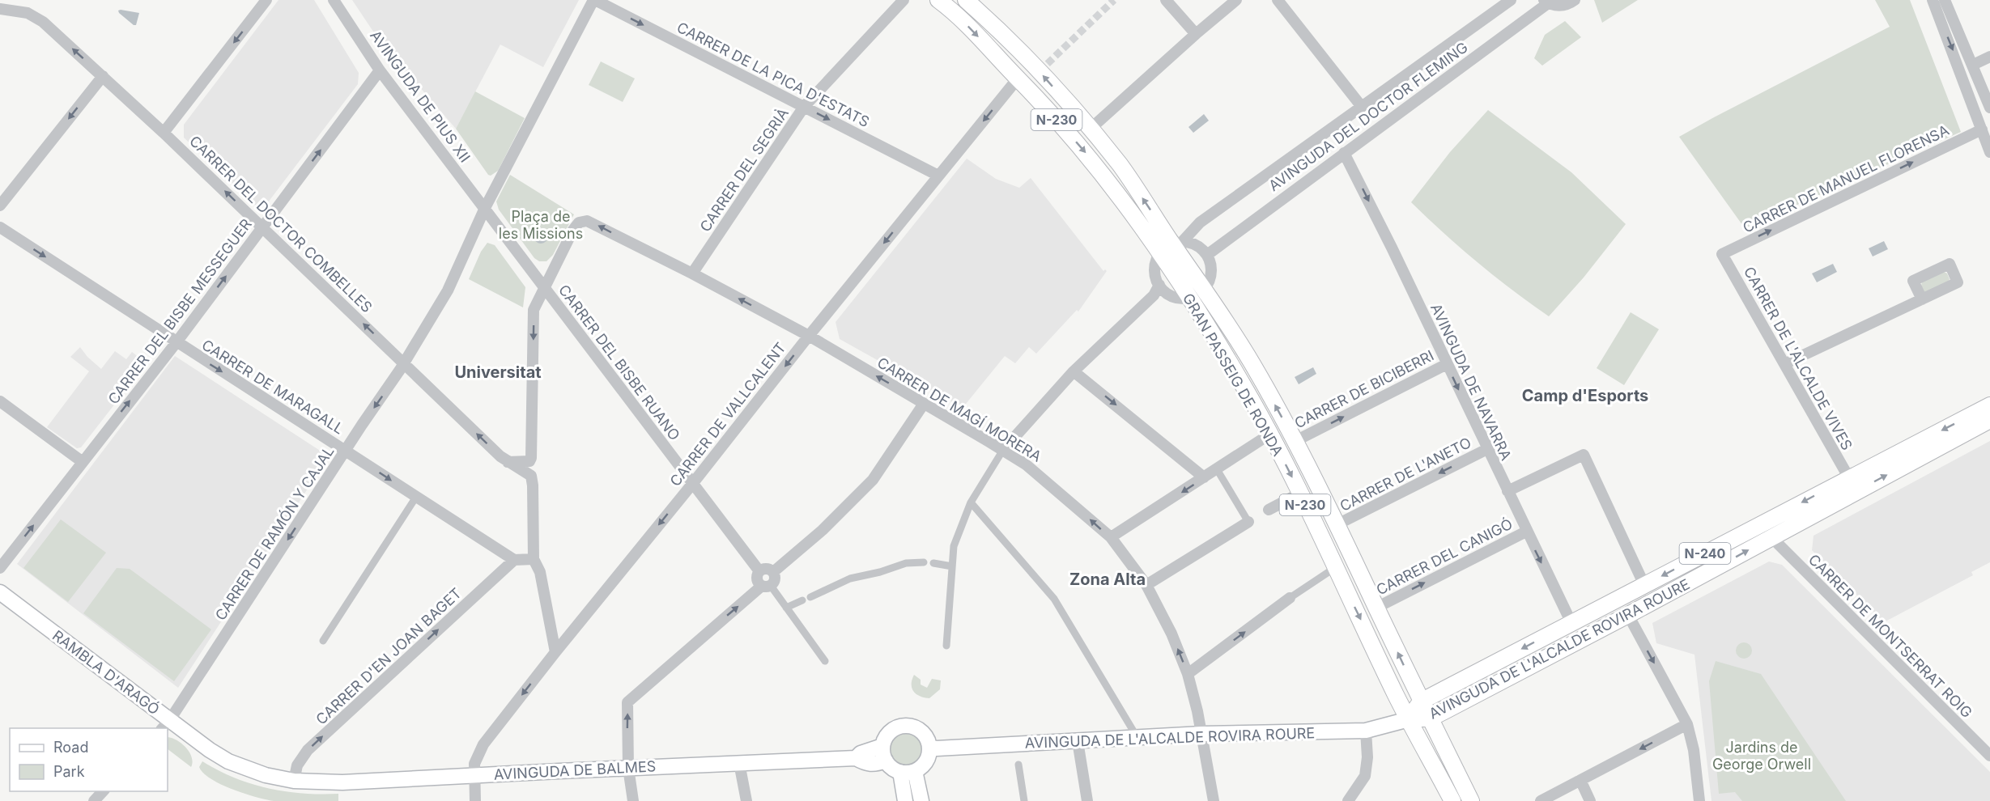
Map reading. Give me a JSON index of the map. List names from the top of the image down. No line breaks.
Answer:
{"streets":{"main road":["N-230","GRAN PASSEIG DE RONDA","N-240","AVINGUDA DE L'ALCALDE ROVIRA ROURE","RAMBLA D'ARAGÓ","AVINGUDA DE BALMES"],"street":["CARRER DE LA PICA D'ESTATS","AVINGUDA DE PIUS XII","AVINGUDA DEL DOCTOR FLEMING","CARRER DEL SEGRIÀ","CARRER DE MANUEL FLORENSA","CARRER DEL DOCTOR COMBELLES","CARRER DEL BISBE MESSEGUER","CARRER DE L'ALCALDE VIVES","CARRER DEL BISBE RUANO","AVINGUDA DE NAVARRA","CARRER DE MARAGALL","CARRER DE BICIBERRI","CARRER DE MAGÍ MORERA","CARRER DE VALLCALENT","CARRER DE L'ANETO","CARRER DE RAMÓN Y CAJAL","CARRER DEL CANIGÓ","CARRER DE MONTSERRAT ROIG","CARRER D'EN JOAN BAGET"]},"crossings":[["CARRER DE LA PICA D'ESTATS","CARRER DEL SEGRIÀ"],["CARRER DE LA PICA D'ESTATS","CARRER DE VALLCALENT"],["CARRER DE LA PICA D'ESTATS","CARRER DE RAMÓN Y CAJAL"],["AVINGUDA DE PIUS XII","CARRER DEL BISBE MESSEGUER"],["AVINGUDA DE PIUS XII","CARRER DE RAMÓN Y CAJAL"],["AVINGUDA DEL DOCTOR FLEMING","GRAN PASSEIG DE RONDA"],["AVINGUDA DEL DOCTOR FLEMING","AVINGUDA DE NAVARRA"],["CARRER DEL SEGRIÀ","CARRER DE MAGÍ MORERA"],["CARRER DE MANUEL FLORENSA","CARRER DE L'ALCALDE VIVES"],["CARRER DEL DOCTOR COMBELLES","CARRER DEL BISBE MESSEGUER"],["CARRER DEL DOCTOR COMBELLES","CARRER DE RAMÓN Y CAJAL"],["CARRER DEL BISBE MESSEGUER","CARRER DE MARAGALL"],["CARRER DE L'ALCALDE VIVES","AVINGUDA DE L'ALCALDE ROVIRA ROURE"],["CARRER DEL BISBE RUANO","CARRER DE MAGÍ MORERA"],["CARRER DEL BISBE RUANO","CARRER DE VALLCALENT"],["GRAN PASSEIG DE RONDA","CARRER DE BICIBERRI"],["GRAN PASSEIG DE RONDA","CARRER DE VALLCALENT"],["GRAN PASSEIG DE RONDA","CARRER DE L'ANETO"],["GRAN PASSEIG DE RONDA","CARRER DEL CANIGÓ"],["GRAN PASSEIG DE RONDA","AVINGUDA DE L'ALCALDE ROVIRA ROURE"],["AVINGUDA DE NAVARRA","CARRER DE BICIBERRI"],["AVINGUDA DE NAVARRA","CARRER DE L'ANETO"],["AVINGUDA DE NAVARRA","CARRER DEL CANIGÓ"],["AVINGUDA DE NAVARRA","AVINGUDA DE L'ALCALDE ROVIRA ROURE"],["CARRER DE MARAGALL","CARRER DE RAMÓN Y CAJAL"],["CARRER DE MARAGALL","CARRER D'EN JOAN BAGET"],["CARRER DE MAGÍ MORERA","CARRER DE VALLCALENT"],["CARRER DE MAGÍ MORERA","AVINGUDA DE L'ALCALDE ROVIRA ROURE"],["CARRER DE VALLCALENT","AVINGUDA DE BALMES"],["CARRER DE RAMÓN Y CAJAL","RAMBLA D'ARAGÓ"],["CARRER DE MONTSERRAT ROIG","AVINGUDA DE L'ALCALDE ROVIRA ROURE"],["AVINGUDA DE L'ALCALDE ROVIRA ROURE","AVINGUDA DE BALMES"],["CARRER D'EN JOAN BAGET","RAMBLA D'ARAGÓ"],["CARRER D'EN JOAN BAGET","AVINGUDA DE BALMES"],["RAMBLA D'ARAGÓ","AVINGUDA DE BALMES"]],"one_way":["CARRER DE LA PICA D'ESTATS","CARRER DE MANUEL FLORENSA","CARRER DEL DOCTOR COMBELLES","CARRER DEL BISBE MESSEGUER","AVINGUDA DE NAVARRA","CARRER DE MARAGALL","CARRER DE BICIBERRI","CARRER DE MAGÍ MORERA","CARRER DE VALLCALENT","CARRER DE L'ANETO","CARRER DEL CANIGÓ"],"districts":["Universitat","Camp d'Esports","Zona Alta"],"parks":["Plaça de les Missions","Jardins de George Orwell"],"legend":["Road","Park"]}
